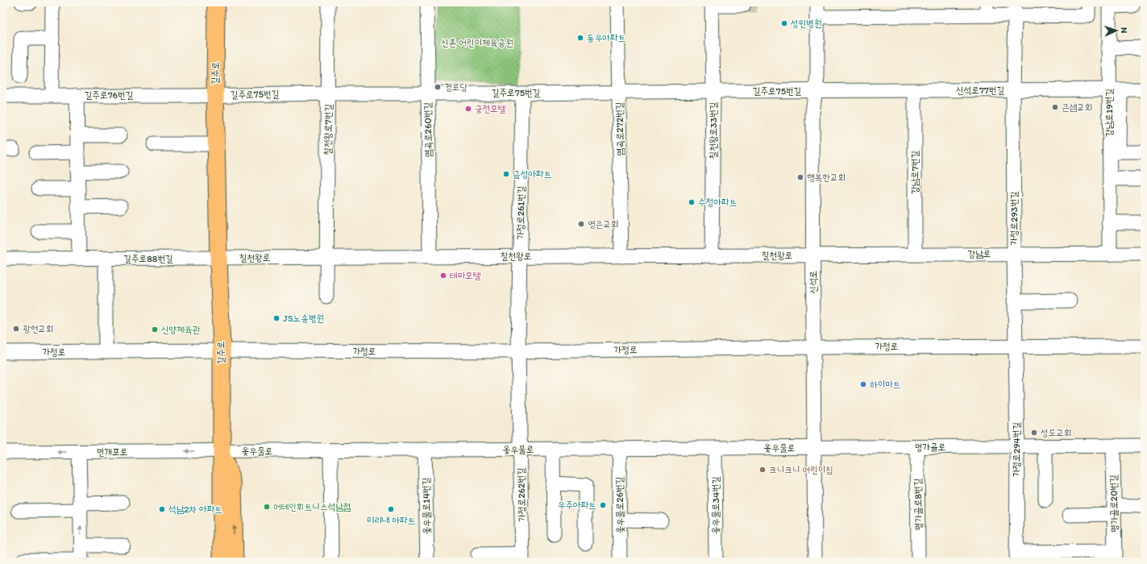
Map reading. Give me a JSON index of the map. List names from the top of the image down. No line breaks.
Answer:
{"streets":{"main road":["길주로"],"street":["신석로77번길","길주로75번길","길주로76번길","강남로19번길","염곡로272번길","칠천왕로7번길","염곡로260번길","칠천왕로33번길","강남로7번길","가정로261번길","가정로293번길","강남로","칠천왕로","길주로88번길","신석로","가정로","명가골로","옻우물로","가정로294번길","면개포로","가정로262번길","명가골로20번길","명가골로8번길","옻우물로26번길","옻우물로34번길","옻우물로14번길"]},"crossings":[["길주로","길주로75번길"],["길주로","길주로76번길"],["길주로","칠천왕로"],["길주로","길주로88번길"],["길주로","가정로"],["길주로","옻우물로"],["길주로","면개포로"],["신석로77번길","길주로75번길"],["신석로77번길","강남로19번길"],["신석로77번길","강남로7번길"],["신석로77번길","가정로293번길"],["신석로77번길","신석로"],["길주로75번길","길주로76번길"],["길주로75번길","염곡로272번길"],["길주로75번길","칠천왕로7번길"],["길주로75번길","염곡로260번길"],["길주로75번길","칠천왕로33번길"],["길주로75번길","가정로261번길"],["길주로75번길","신석로"],["강남로19번길","강남로"],["염곡로272번길","칠천왕로"],["칠천왕로7번길","칠천왕로"],["염곡로260번길","칠천왕로"],["칠천왕로33번길","칠천왕로"],["강남로7번길","강남로"],["가정로261번길","칠천왕로"],["가정로261번길","가정로"],["가정로261번길","가정로262번길"],["가정로293번길","강남로"],["가정로293번길","가정로"],["가정로293번길","가정로294번길"],["강남로","칠천왕로"],["강남로","신석로"],["칠천왕로","길주로88번길"],["칠천왕로","신석로"],["신석로","가정로"],["신석로","명가골로"],["신석로","옻우물로"],["가정로","가정로294번길"],["가정로","가정로262번길"],["명가골로","옻우물로"],["명가골로","가정로294번길"],["명가골로","명가골로20번길"],["명가골로","명가골로8번길"],["옻우물로","면개포로"],["옻우물로","가정로262번길"],["옻우물로","옻우물로26번길"],["옻우물로","옻우물로34번길"],["옻우물로","옻우물로14번길"],["가정로294번길","명가골로20번길"]],"parks":["신촌 어린이체육공원"],"places":["성민병원","동우아파트","경로당","큰샘교회","궁전모텔","금성아파트","행복한교회","수정아파트","영은교회","테마모텔","JS노송병원","광현교회","신양체육관","하이마트","성도교회","크니크니 어린이집","우주아파트","어테인휘트니스석남점","석남2차 아파트","미리내 아파트"],"north":"right"}
